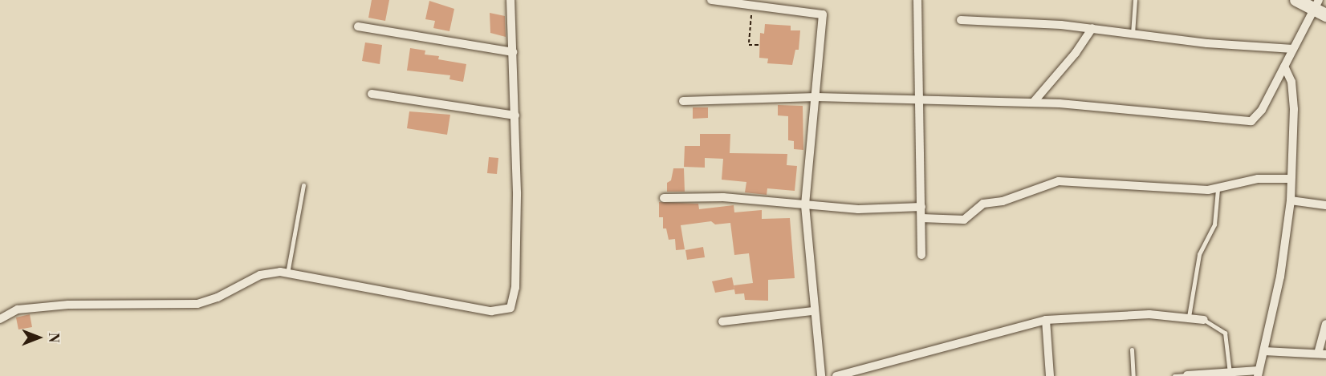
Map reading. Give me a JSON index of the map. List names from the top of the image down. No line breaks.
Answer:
{"north":"right"}
